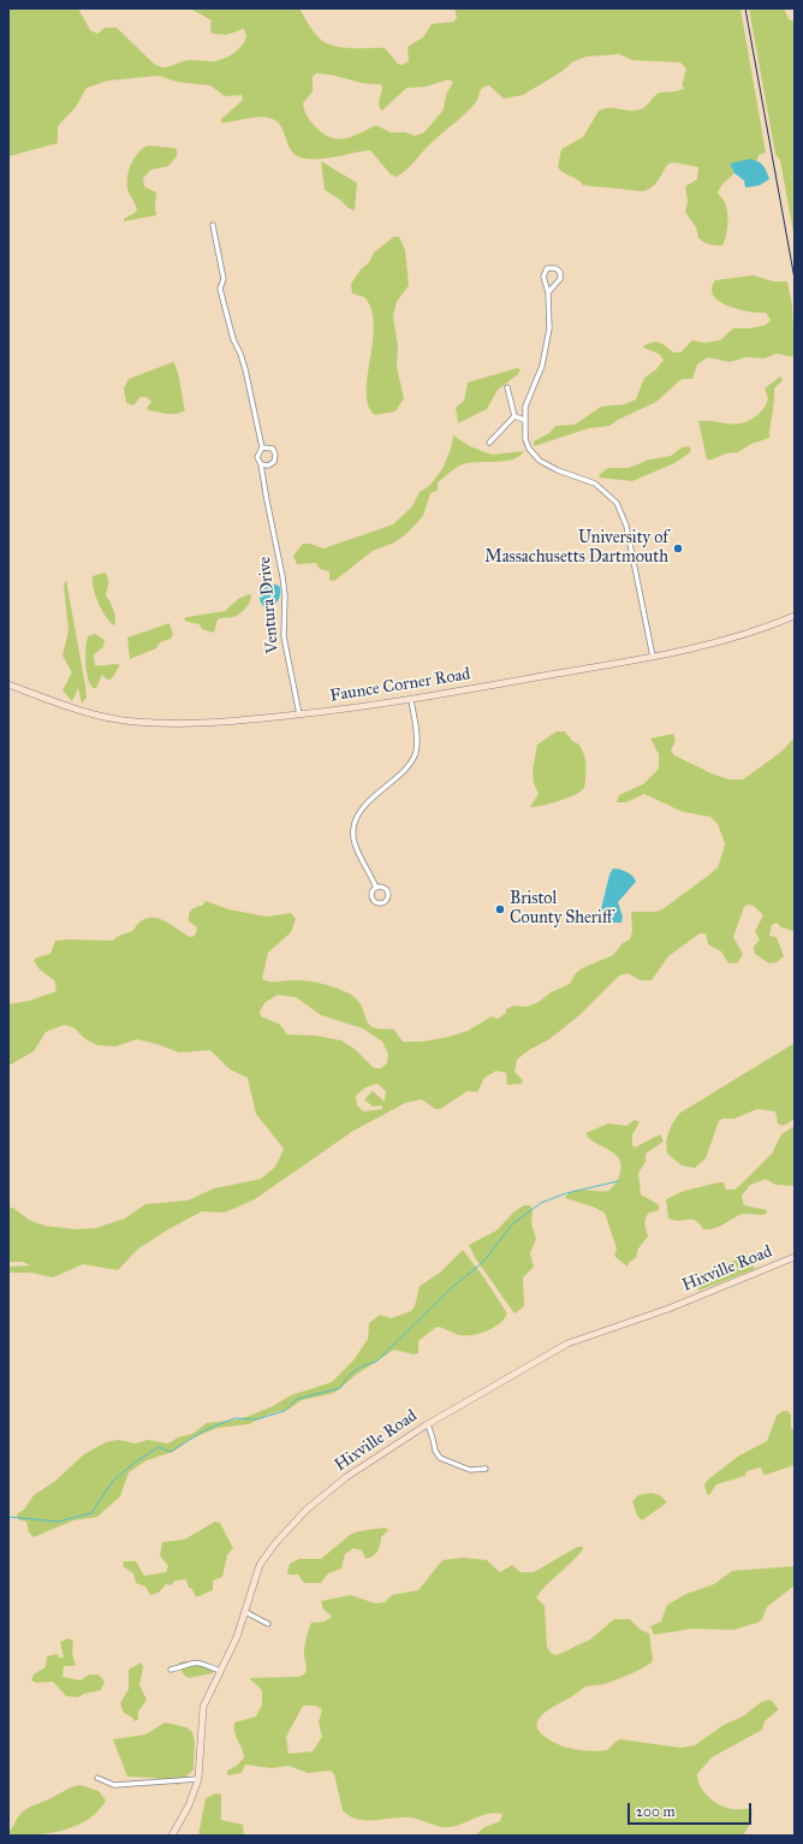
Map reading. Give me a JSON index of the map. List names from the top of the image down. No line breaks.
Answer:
{"streets":{"street":["Ventura Drive","Faunce Corner Road","Hixville Road"]},"crossings":[["Ventura Drive","Faunce Corner Road"]],"places":["University of Massachusetts Dartmouth","Bristol County Sheriff"],"scale_bar":"200 m"}
